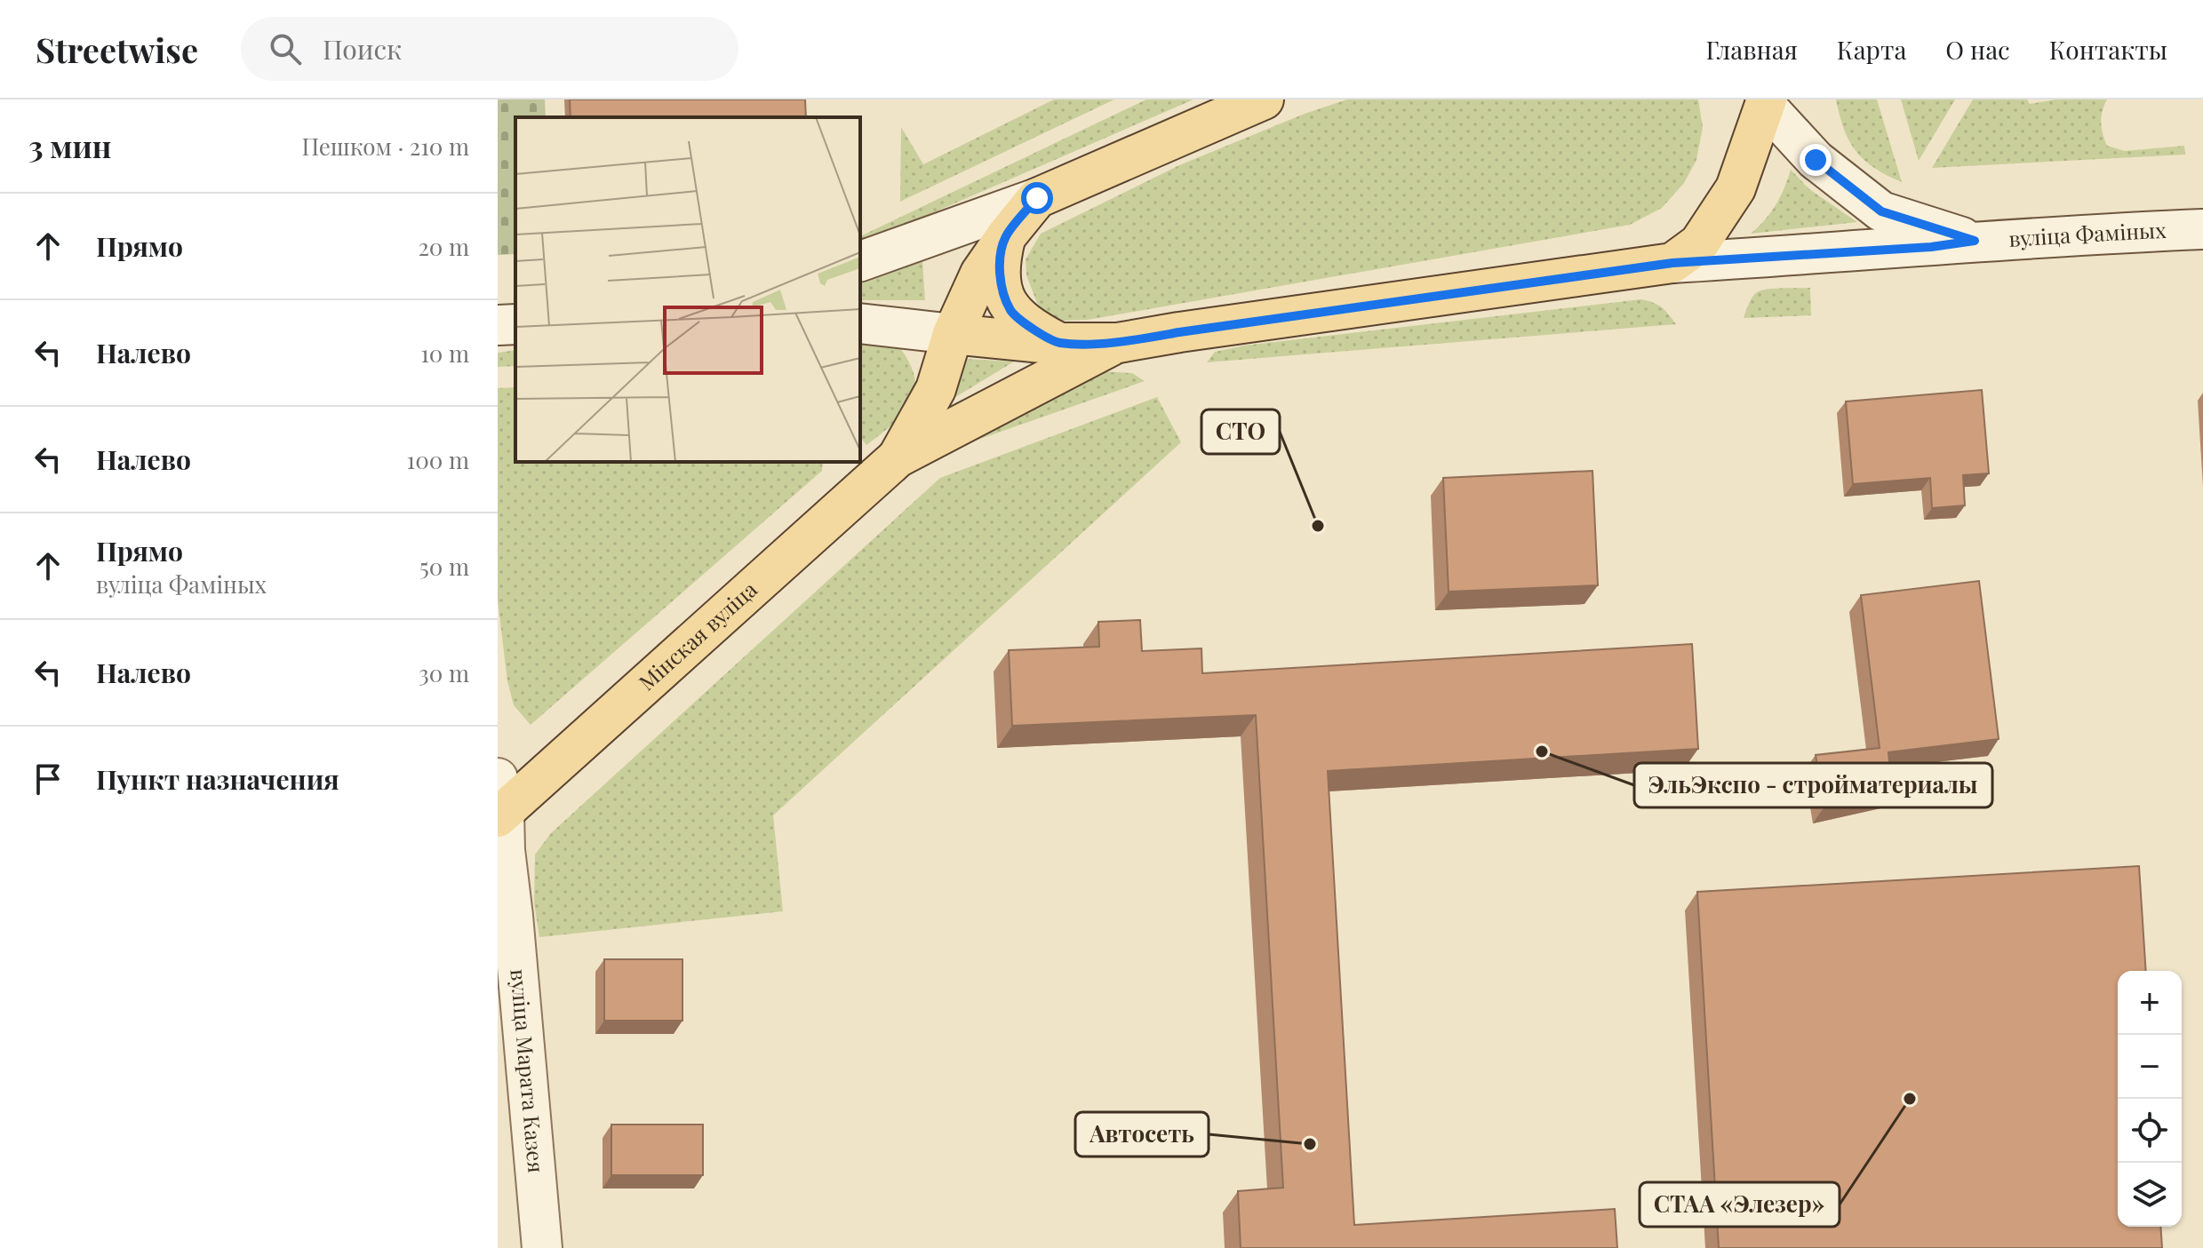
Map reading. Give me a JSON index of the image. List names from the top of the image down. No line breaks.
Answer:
{"streets":{"main road":["вуліца Фаміных","Мінская вуліца","вуліца Марата Казея"]},"crossings":[["Мінская вуліца","вуліца Марата Казея"]],"places":["СТО","ЭльЭкспо - стройматериалы","СТАА «Элезер»","Автосеть"],"page":{"header":"Streetwise","search":"Поиск","nav":["Главная","Карта","О нас","Контакты"],"heading":["3 мин","Пешком · 210 m"],"list":[["Прямо","20 m"],["Налево","10 m"],["Налево","100 m"],["Прямо","вуліца Фаміных","50 m"],["Налево","30 m"],"Пункт назначения"],"map_buttons":["+","−"]}}
